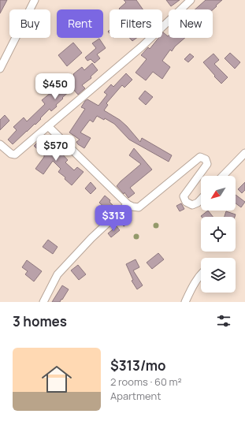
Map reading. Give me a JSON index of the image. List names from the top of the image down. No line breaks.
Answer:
{"north":"bottom left","page":{"chip":["Buy","Rent","Filters","New"],"price":["$450","$570","$313"],"heading":"3 homes","list":[{"name":"$313/mo","note":"2 rooms · 60 m² · Apartment"}]}}
